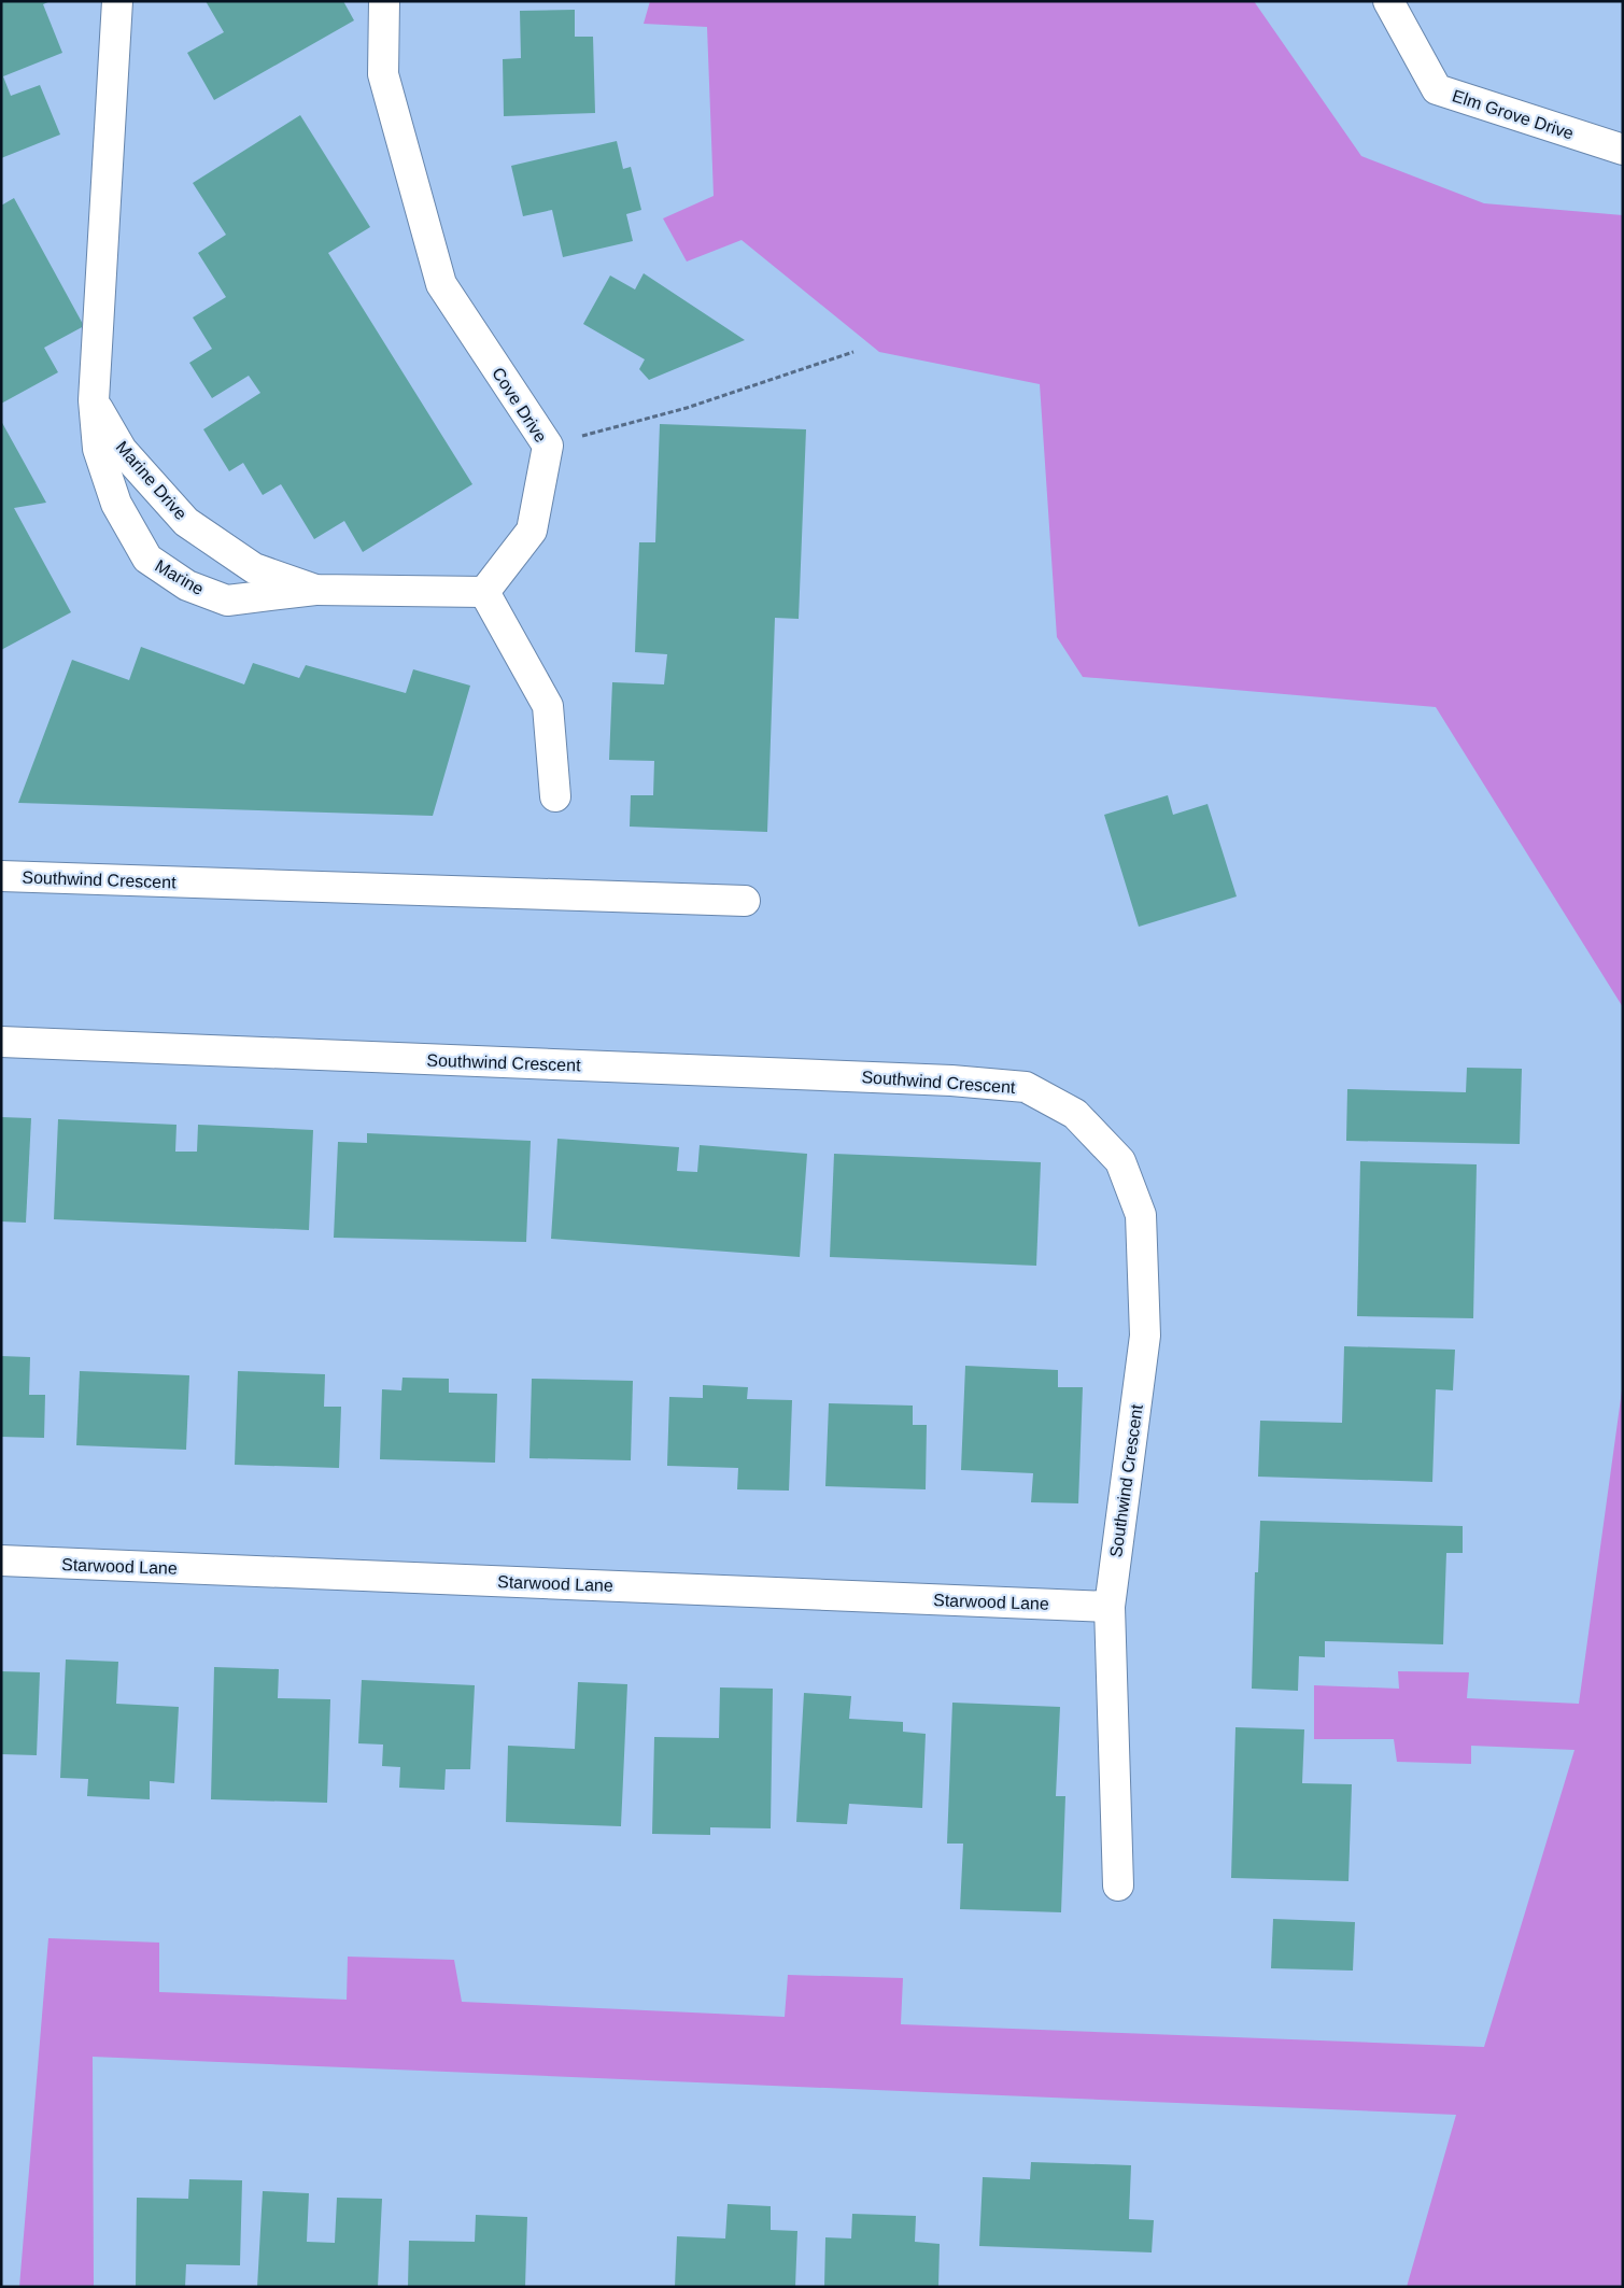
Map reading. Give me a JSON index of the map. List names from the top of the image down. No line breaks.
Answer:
{"streets":{"street":["Elm Grove Drive","Cove Drive","Marine Drive","Marine","Southwind Crescent","Starwood Lane"]},"crossings":[["Cove Drive","Marine Drive"],["Marine Drive","Marine"],["Southwind Crescent","Starwood Lane"]]}
